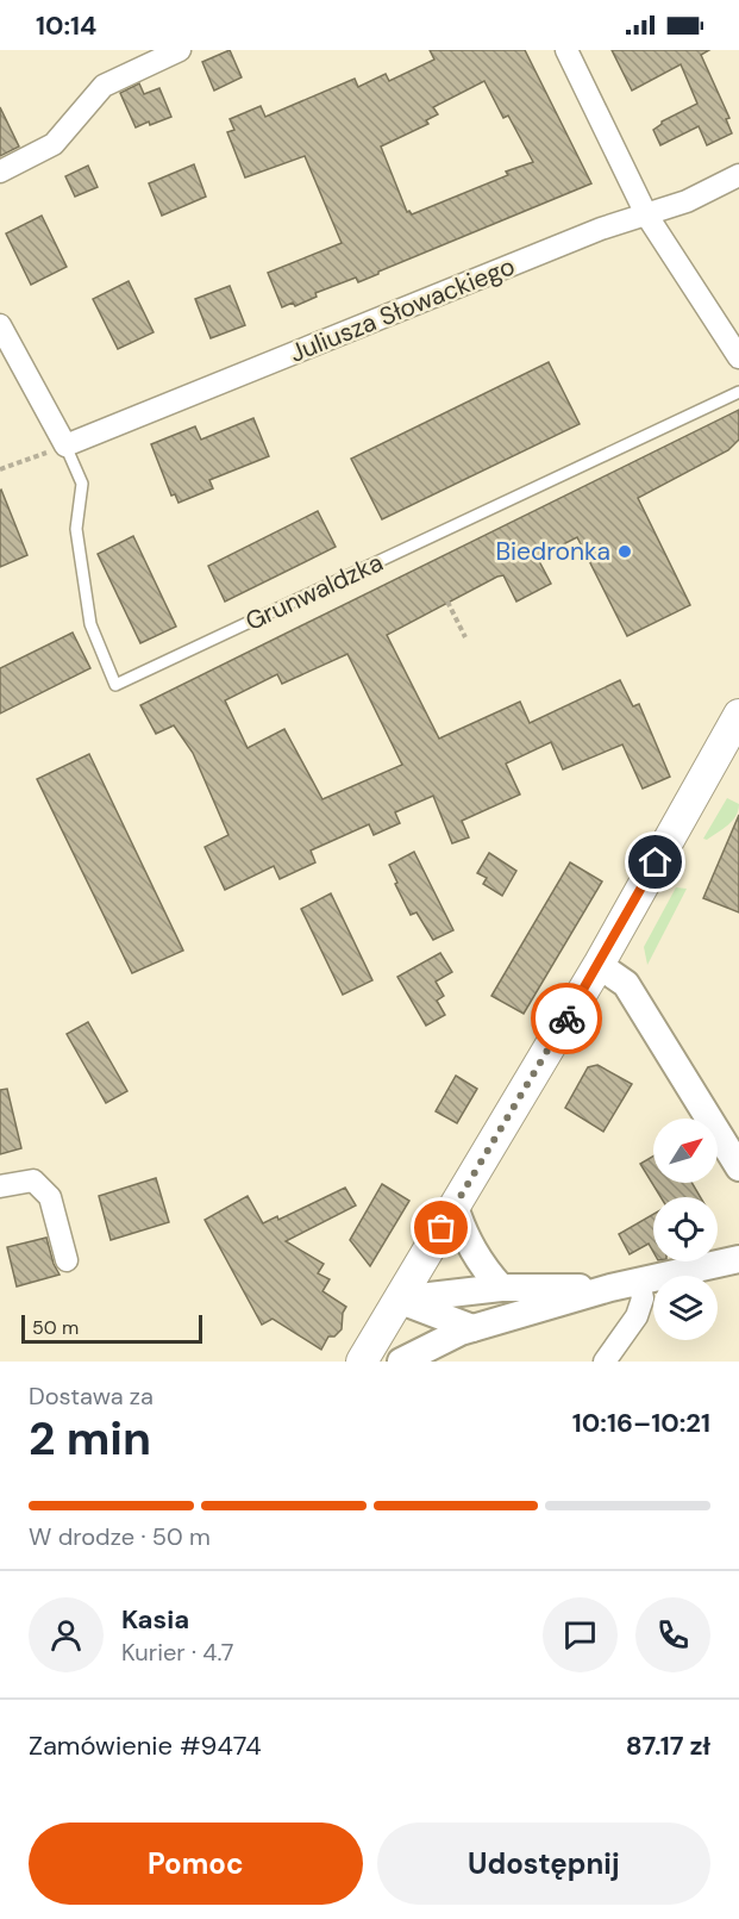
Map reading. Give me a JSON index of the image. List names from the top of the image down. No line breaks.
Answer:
{"streets":{"street":["Juliusza Słowackiego"],"lane":["Grunwaldzka"]},"crossings":[["Juliusza Słowackiego","Grunwaldzka"]],"places":["Biedronka"],"scale_bar":"50 m","north":"top right","page":{"status":"10:14","scale":"50 m","heading":["2 min","Dostawa za","10:16–10:21"],"panel":["Kasia","Kurier · 4.7","Zamówienie #9474","87.17 zł"],"bar":"W drodze · 50 m","buttons":["Pomoc","Udostępnij"]}}
